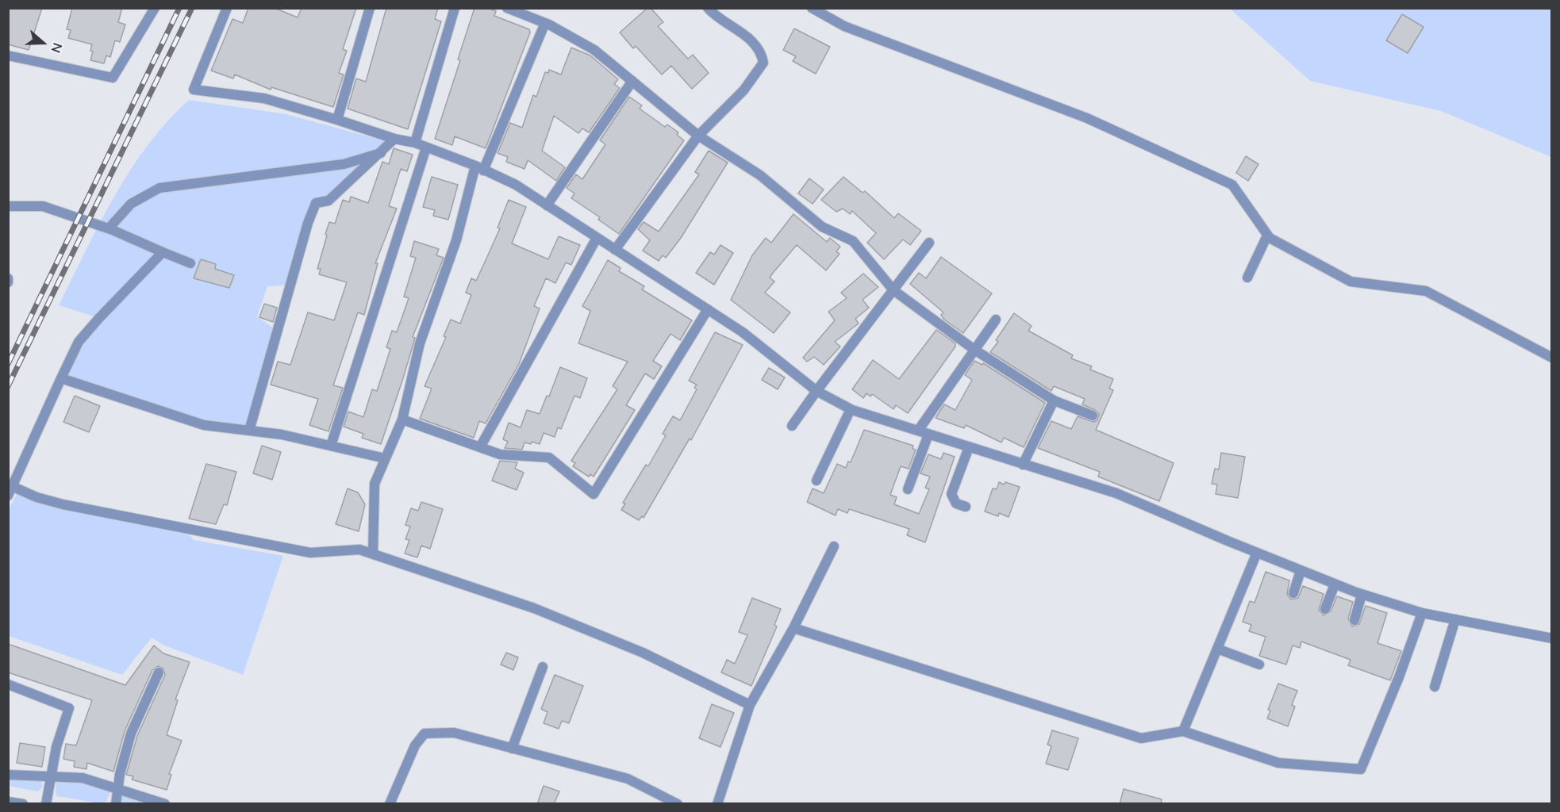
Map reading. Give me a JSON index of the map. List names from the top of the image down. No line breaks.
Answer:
{"north":"right"}
